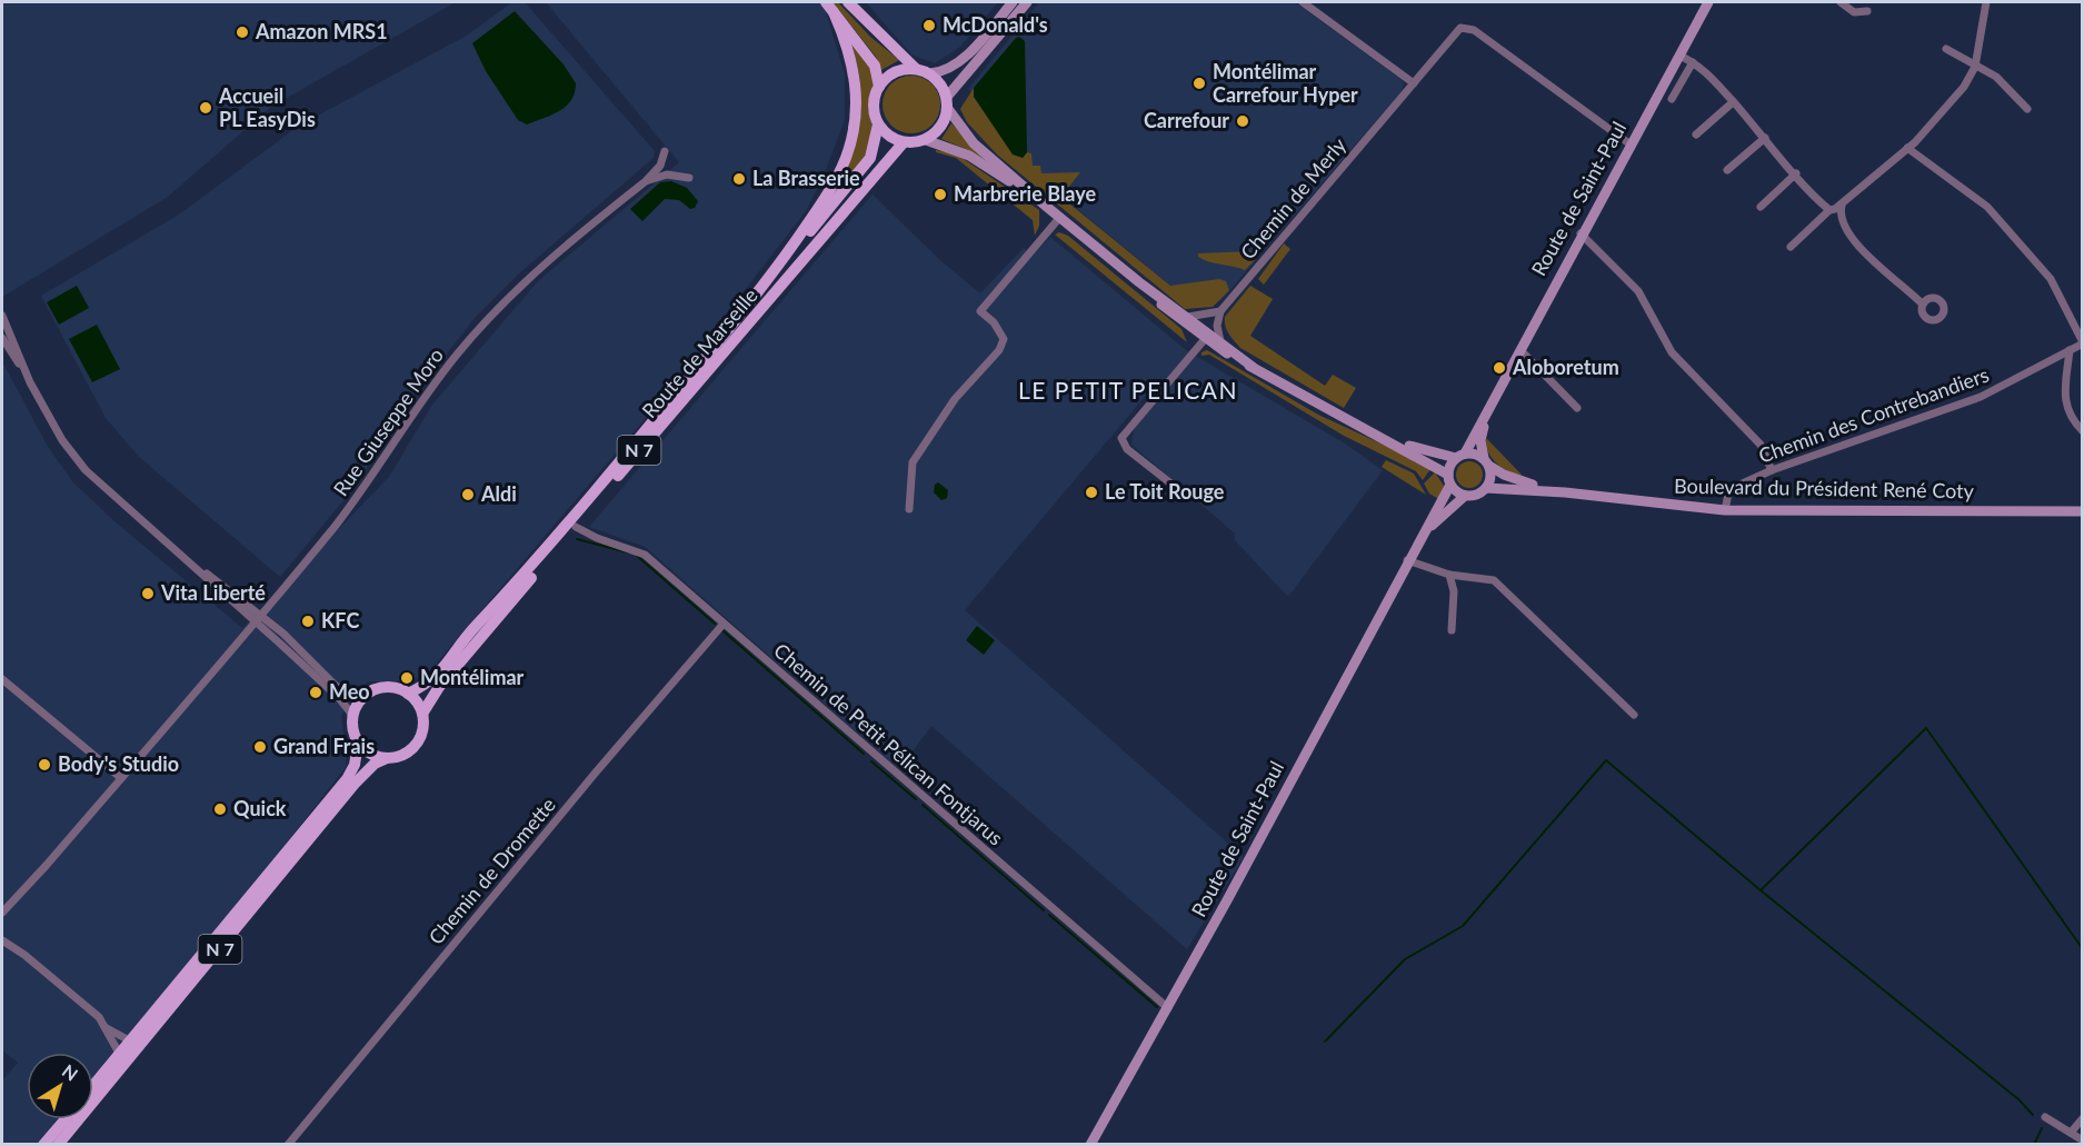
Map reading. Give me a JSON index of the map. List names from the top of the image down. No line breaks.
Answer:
{"streets":{"main road":["Route de Saint-Paul","Route de Marseille","N 7","Boulevard du Président René Coty"],"street":["Chemin de Merly","Chemin des Contrebandiers","Rue Giuseppe Moro","Chemin de Petit Pélican Fontjarus","Chemin de Dromette"]},"crossings":[["Chemin de Merly","Route de Saint-Paul"],["Route de Saint-Paul","Boulevard du Président René Coty"],["Route de Saint-Paul","Chemin de Petit Pélican Fontjarus"],["Route de Marseille","N 7"],["Route de Marseille","Chemin de Petit Pélican Fontjarus"],["Chemin des Contrebandiers","Boulevard du Président René Coty"],["Chemin de Petit Pélican Fontjarus","Chemin de Dromette"]],"districts":["LE PETIT PELICAN"],"places":["McDonald's","Amazon MRS1","Montélimar Carrefour Hyper","Accueil PL EasyDis","Carrefour","La Brasserie","Marbrerie Blaye","Aloboretum","Le Toit Rouge","Aldi","Vita Liberté","KFC","Montélimar","Meo","Grand Frais","Body's Studio","Quick"],"north":"top right"}
